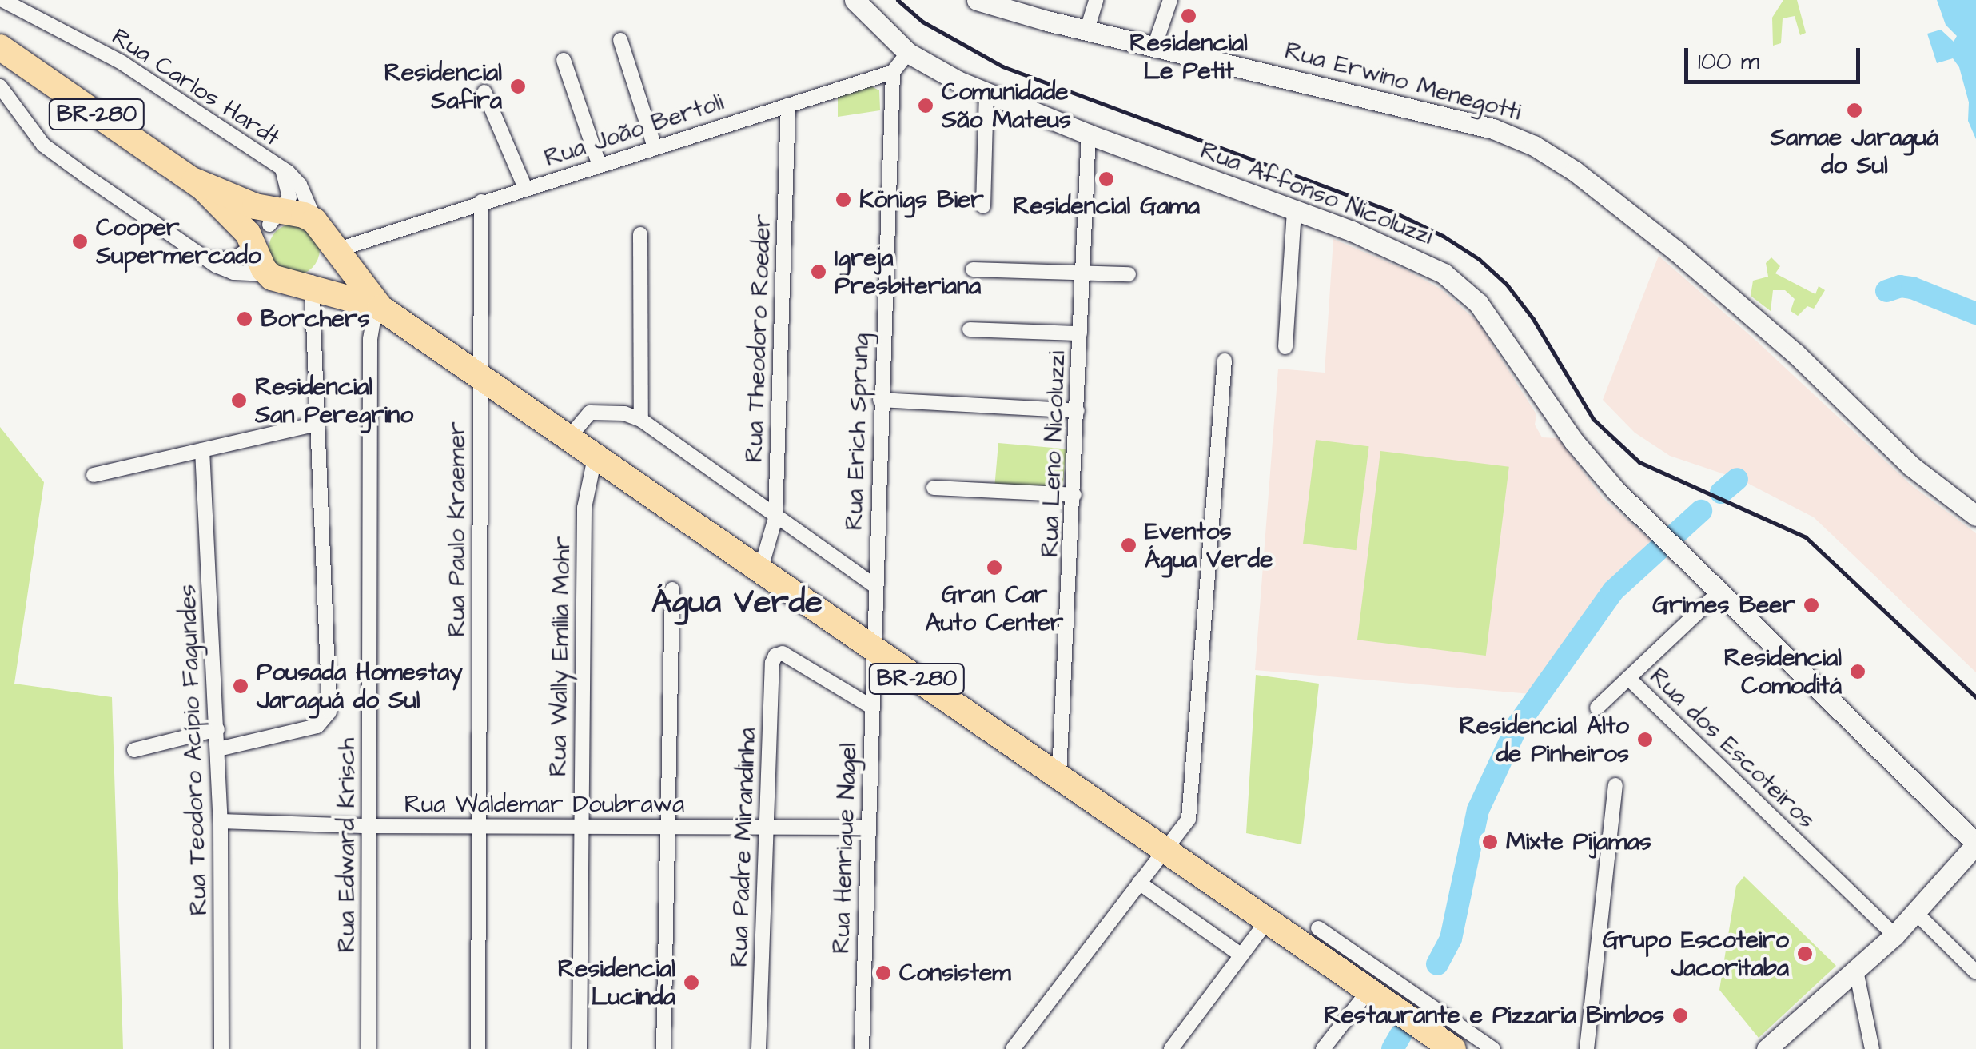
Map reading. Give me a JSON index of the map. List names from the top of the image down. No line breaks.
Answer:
{"streets":{"highway":["BR-280"],"street":["Rua Erwino Menegotti","Rua Carlos Hardt","Rua João Bertoli","Rua Affonso Nicoluzzi","Rua Theodoro Roeder","Rua Erich Sprung","Rua Leno Nicoluzzi","Rua Paulo Kraemer","Rua Wally Emília Mohr","Rua dos Escoteiros","Rua Teodoro Acípio Fagundes","Rua Waldemar Doubrawa","Rua Edward Krisch","Rua Padre Mirandinha","Rua Henrique Nagel"]},"crossings":[["Rua Carlos Hardt","BR-280"],["Rua Carlos Hardt","Rua João Bertoli"],["BR-280","Rua João Bertoli"],["BR-280","Rua Theodoro Roeder"],["BR-280","Rua Erich Sprung"],["BR-280","Rua Leno Nicoluzzi"],["BR-280","Rua Paulo Kraemer"],["BR-280","Rua Wally Emília Mohr"],["BR-280","Rua Edward Krisch"],["BR-280","Rua Henrique Nagel"],["Rua João Bertoli","Rua Theodoro Roeder"],["Rua João Bertoli","Rua Erich Sprung"],["Rua João Bertoli","Rua Paulo Kraemer"],["Rua Affonso Nicoluzzi","Rua Leno Nicoluzzi"],["Rua Affonso Nicoluzzi","Rua dos Escoteiros"],["Rua Erich Sprung","Rua Henrique Nagel"],["Rua Paulo Kraemer","Rua Waldemar Doubrawa"],["Rua Wally Emília Mohr","Rua Waldemar Doubrawa"],["Rua Teodoro Acípio Fagundes","Rua Waldemar Doubrawa"],["Rua Waldemar Doubrawa","Rua Edward Krisch"],["Rua Waldemar Doubrawa","Rua Padre Mirandinha"],["Rua Waldemar Doubrawa","Rua Henrique Nagel"],["Rua Padre Mirandinha","Rua Henrique Nagel"]],"districts":["Água Verde"],"places":["Residencial Le Petit","Residencial Safira","Comunidade São Mateus","Samae Jaraguá do Sul","Residencial Gama","Königs Bier","Cooper Supermercado","Igreja Presbiteriana","Borchers","Residencial San Peregrino","Eventos Água Verde","Gran Car Auto Center","Grimes Beer","Residencial Comoditá","Pousada Homestay Jaraguá do Sul","Residencial Alto de Pinheiros","Mixte Pijamas","Grupo Escoteiro Jacoritaba","Consistem","Residencial Lucinda","Restaurante e Pizzaria Bimbos"],"scale_bar":"100 m"}
